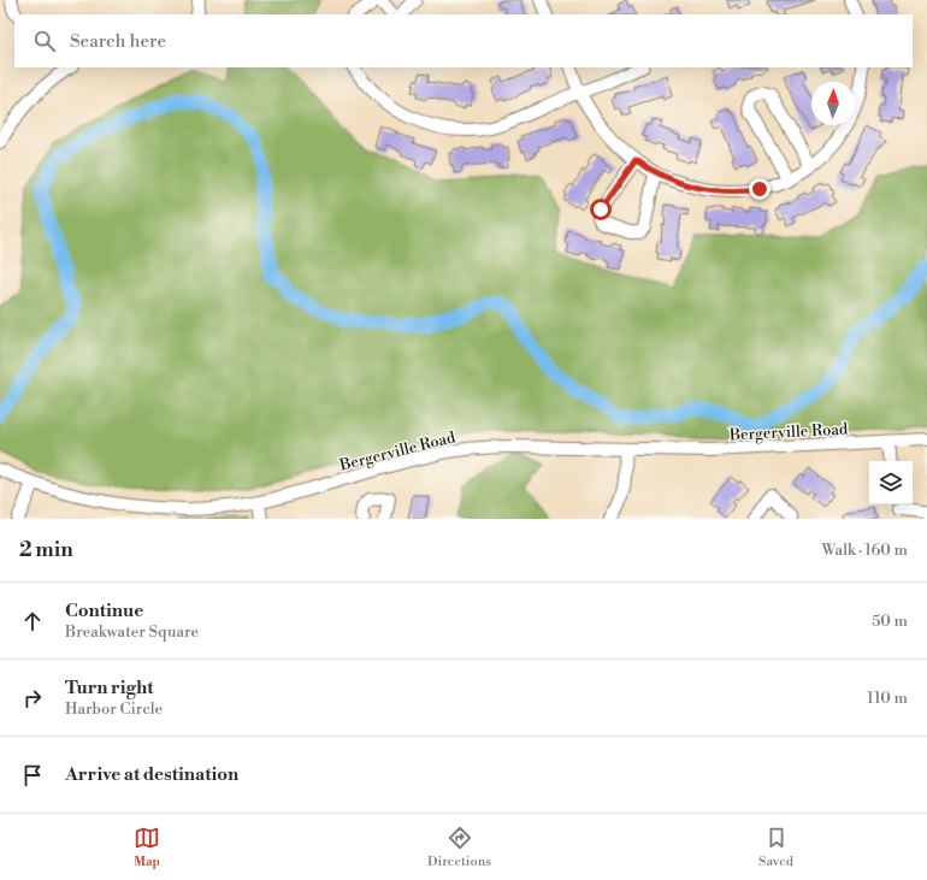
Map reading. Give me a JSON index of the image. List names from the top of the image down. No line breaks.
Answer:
{"streets":{"street":["Bergerville Road"]},"north":"top","page":{"search":"Search here","heading":["2 min","Walk · 160 m"],"list":[["Continue","Breakwater Square","50 m"],["Turn right","Harbor Circle","110 m"],"Arrive at destination"],"nav":["Map","Directions","Saved"]}}
